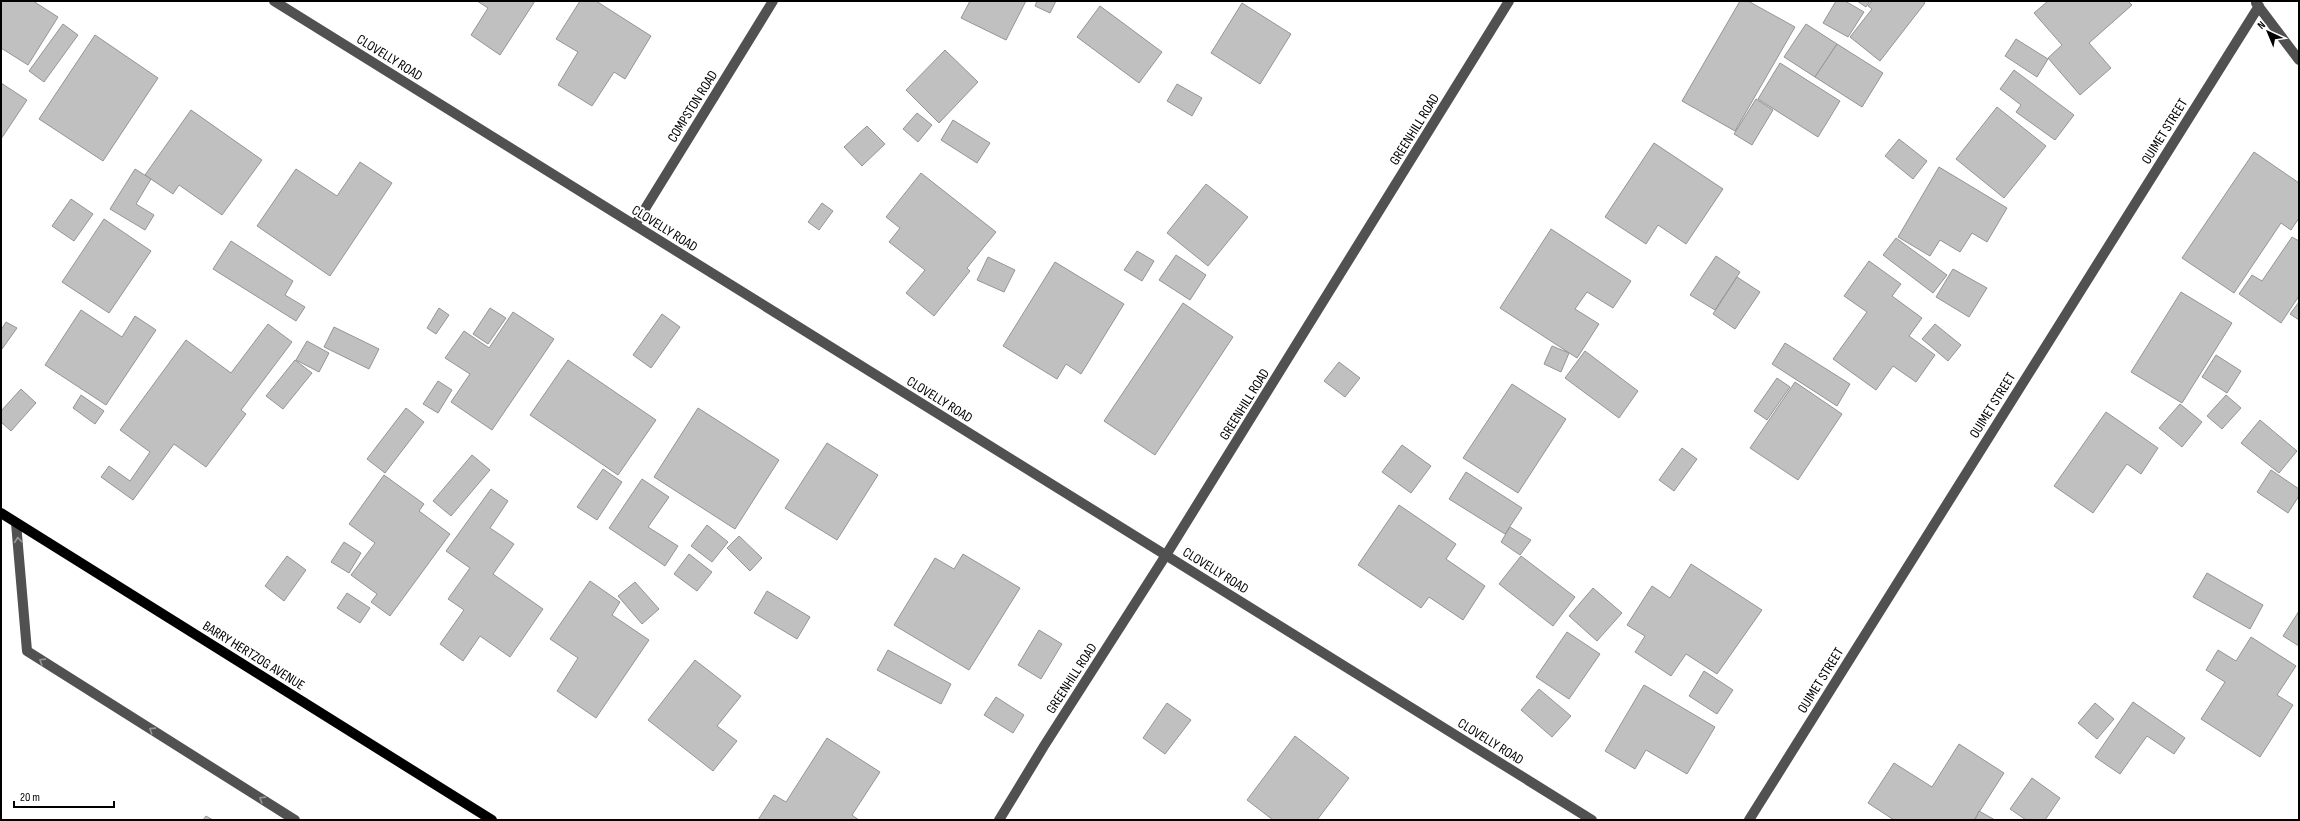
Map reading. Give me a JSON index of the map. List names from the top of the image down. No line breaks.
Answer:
{"streets":{"main road":["BARRY HERTZOG AVENUE"],"street":["CLOVELLY ROAD","COMPSTON ROAD","GREENHILL ROAD","OUIMET STREET"]},"crossings":[["CLOVELLY ROAD","COMPSTON ROAD"],["CLOVELLY ROAD","GREENHILL ROAD"]],"scale_bar":"20 m","north":"top left"}
